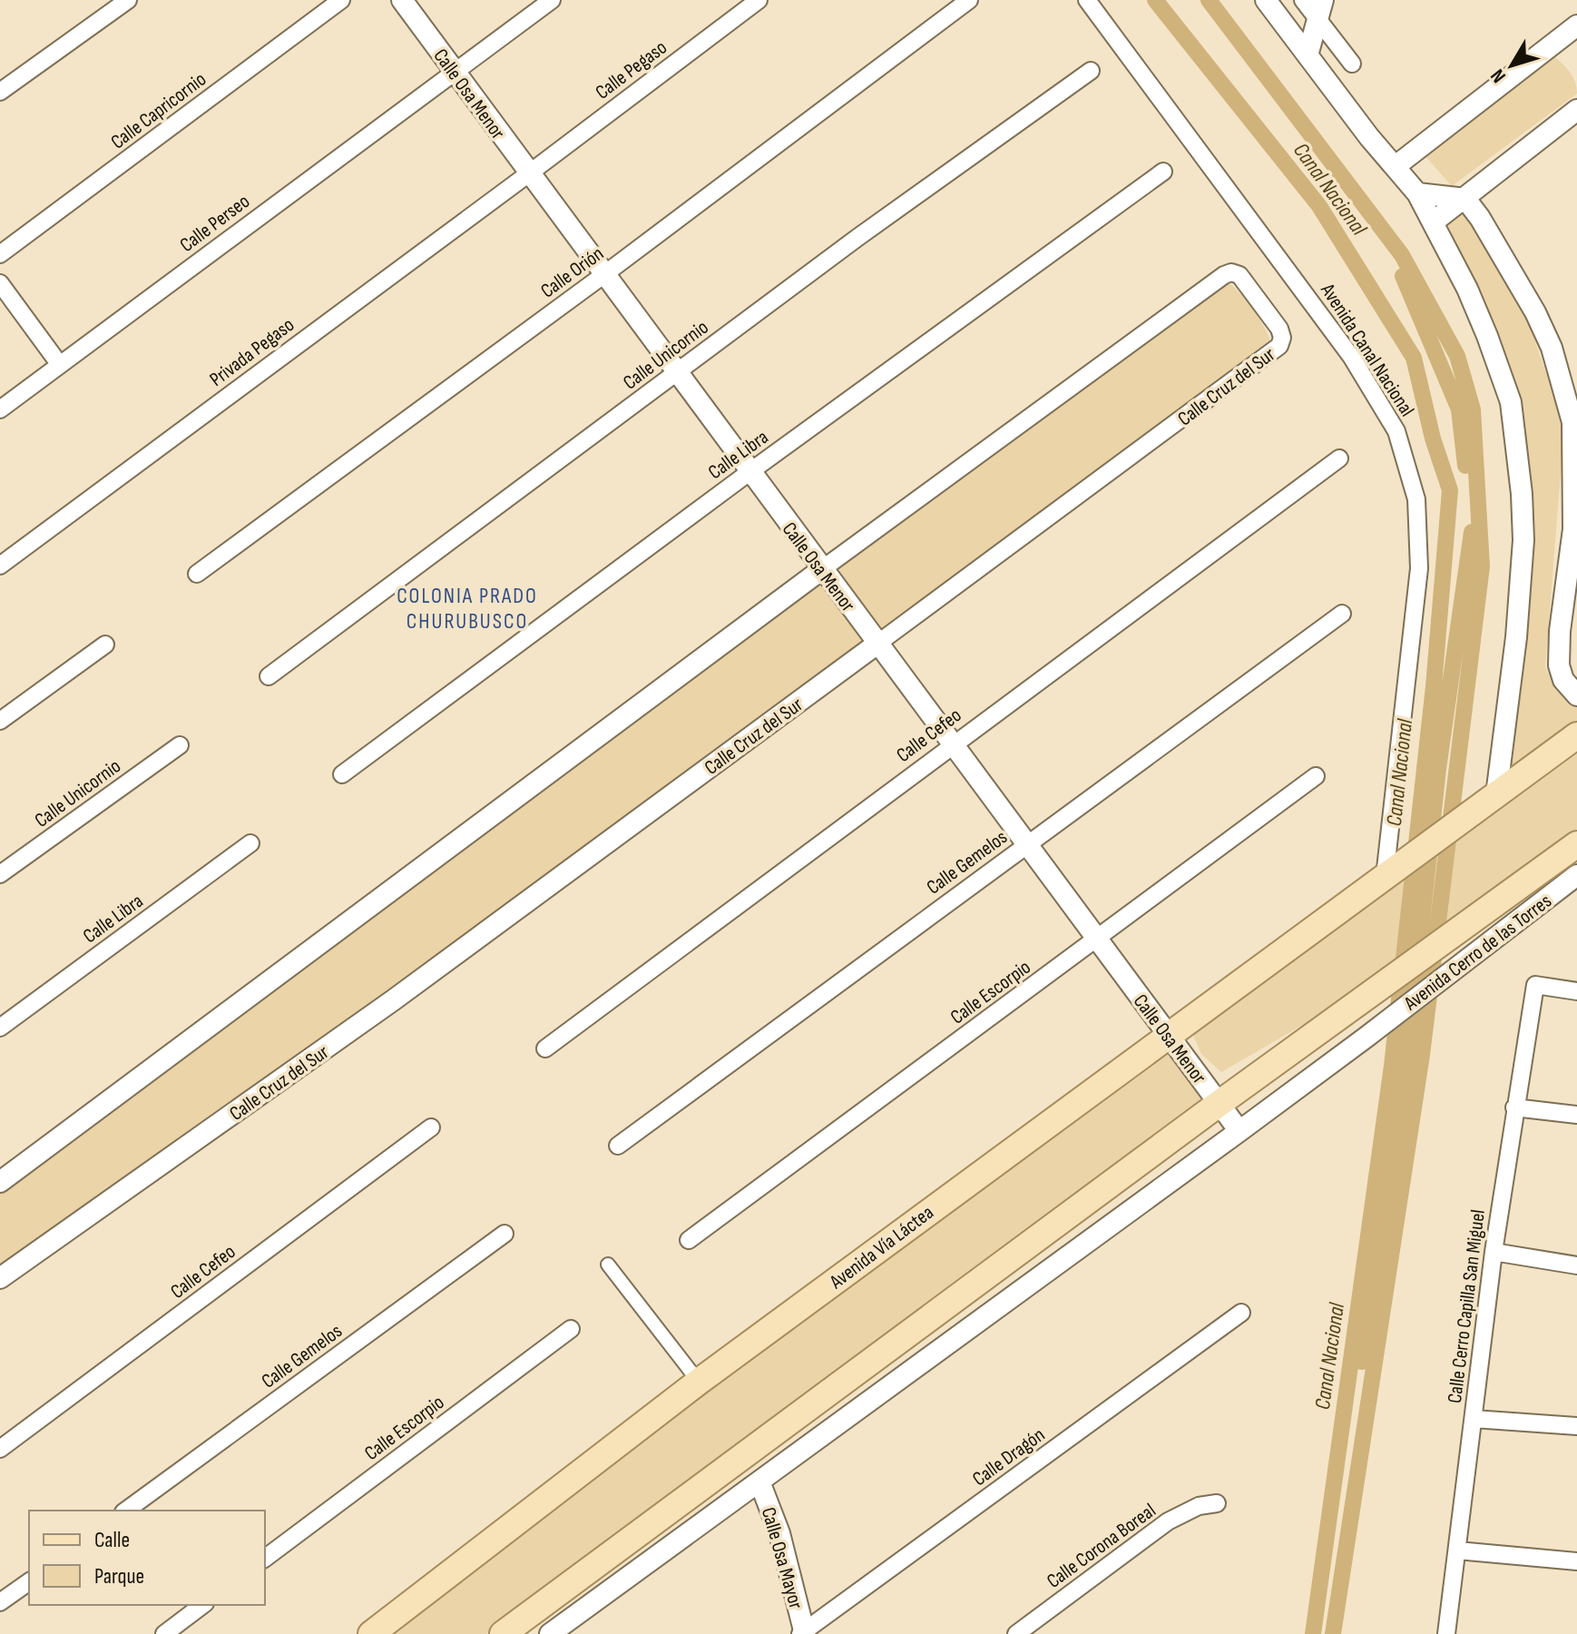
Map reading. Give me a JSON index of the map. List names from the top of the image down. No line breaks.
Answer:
{"streets":{"main road":["Avenida Cerro de las Torres","Avenida Vía Láctea"],"street":["Calle Pegaso","Calle Osa Menor","Calle Capricornio","Calle Perseo","Calle Orión","Avenida Canal Nacional","Privada Pegaso","Calle Unicornio","Calle Cruz del Sur","Calle Libra","Calle Cefeo","Calle Gemelos","Calle Escorpio","Calle Cerro Capilla San Miguel","Calle Dragón","Calle Corona Boreal","Calle Osa Mayor"]},"crossings":[["Calle Pegaso","Calle Osa Menor"],["Calle Pegaso","Privada Pegaso"],["Calle Osa Menor","Calle Perseo"],["Calle Osa Menor","Calle Orión"],["Calle Osa Menor","Privada Pegaso"],["Calle Osa Menor","Calle Unicornio"],["Calle Osa Menor","Calle Cruz del Sur"],["Calle Osa Menor","Calle Libra"],["Calle Osa Menor","Calle Cefeo"],["Calle Osa Menor","Calle Gemelos"],["Calle Osa Menor","Avenida Cerro de las Torres"],["Calle Osa Menor","Calle Escorpio"],["Calle Osa Menor","Avenida Vía Láctea"],["Avenida Canal Nacional","Avenida Vía Láctea"],["Calle Dragón","Calle Osa Mayor"]],"districts":["COLONIA PRADO CHURUBUSCO"],"water":["Canal Nacional"],"legend":["Calle","Parque"],"north":"bottom left"}
